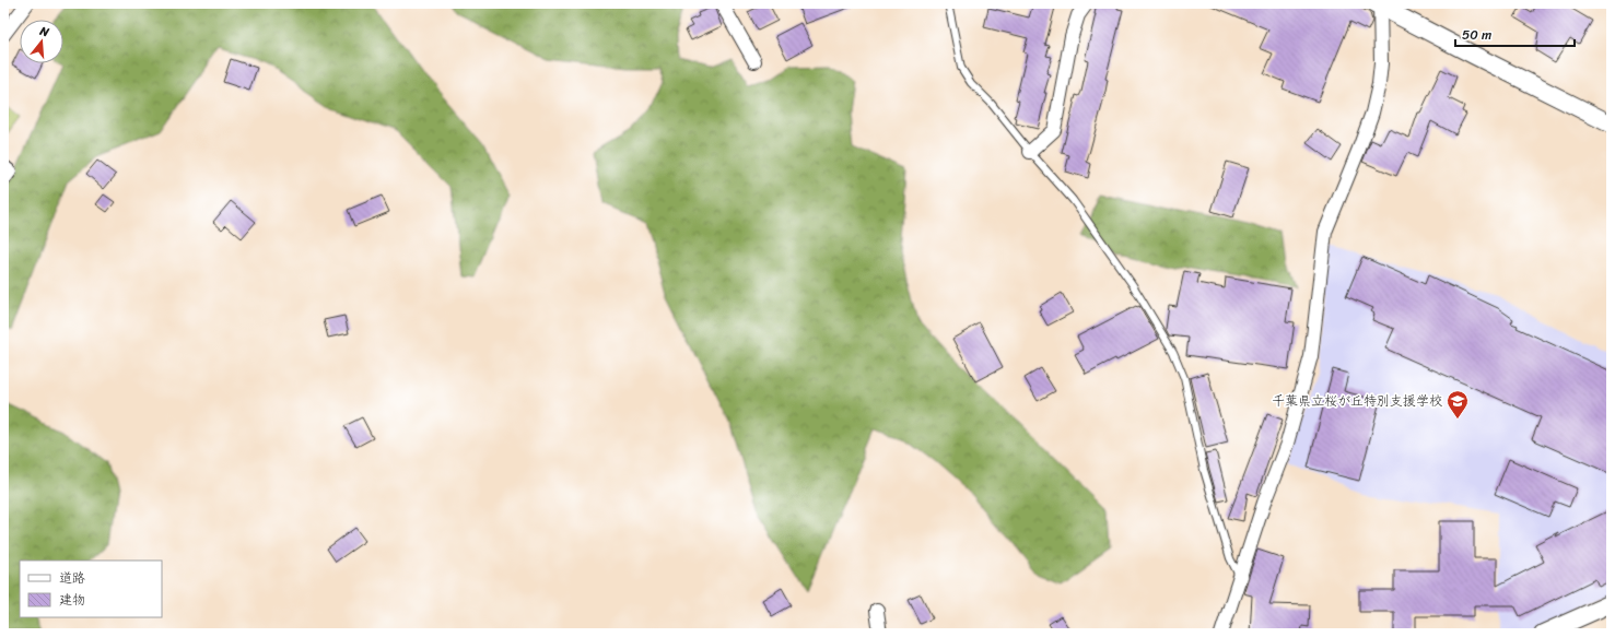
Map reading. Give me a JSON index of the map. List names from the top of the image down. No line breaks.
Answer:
{"places":{"school or university":["千葉県立桜が丘特別支援学校"]},"legend":["道路","建物"],"scale_bar":"50 m","north":"top"}
